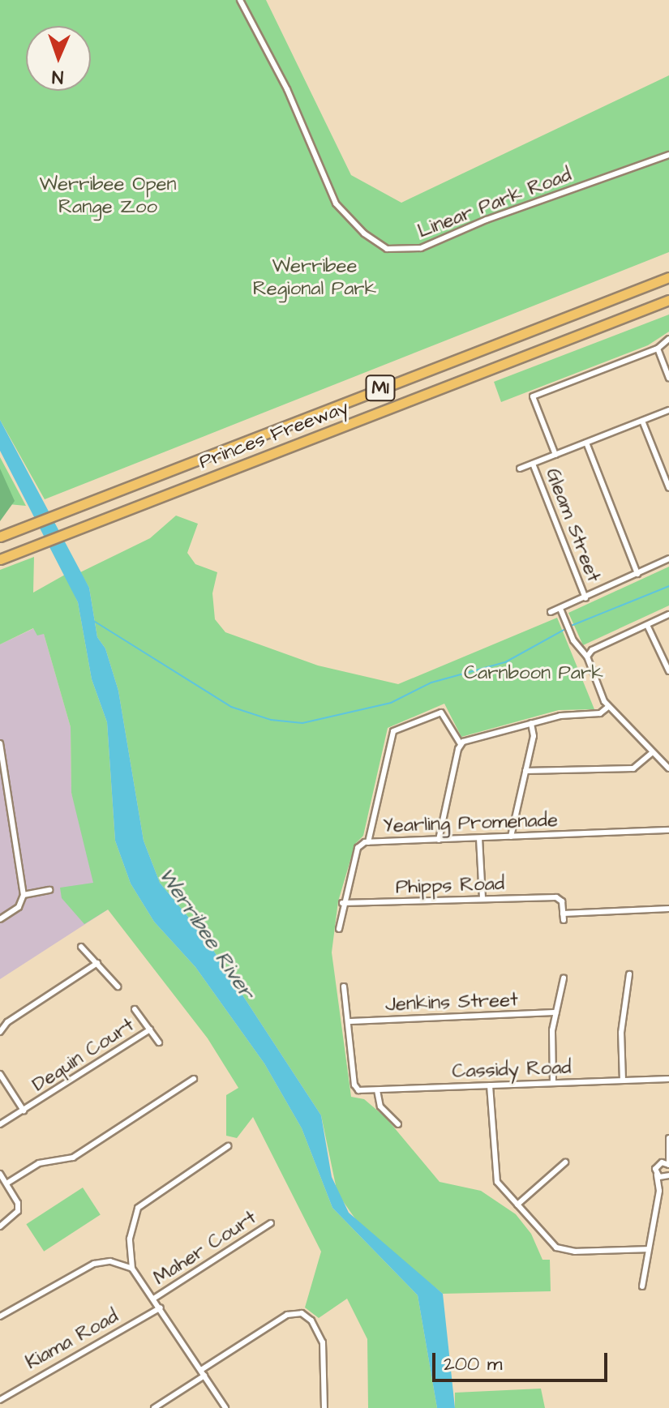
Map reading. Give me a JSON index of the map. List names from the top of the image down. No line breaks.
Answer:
{"streets":{"highway":["M1","Princes Freeway"],"street":["Linear Park Road","Gleam Street","Yearling Promenade","Phipps Road","Jenkins Street","Dequin Court","Cassidy Road","Maher Court","Kiama Road"]},"crossings":[["Yearling Promenade","Phipps Road"],["Jenkins Street","Cassidy Road"]],"water":["Werribee River"],"parks":["Werribee Open Range Zoo","Werribee Regional Park","Carnboon Park"],"scale_bar":"200 m","north":"bottom"}
